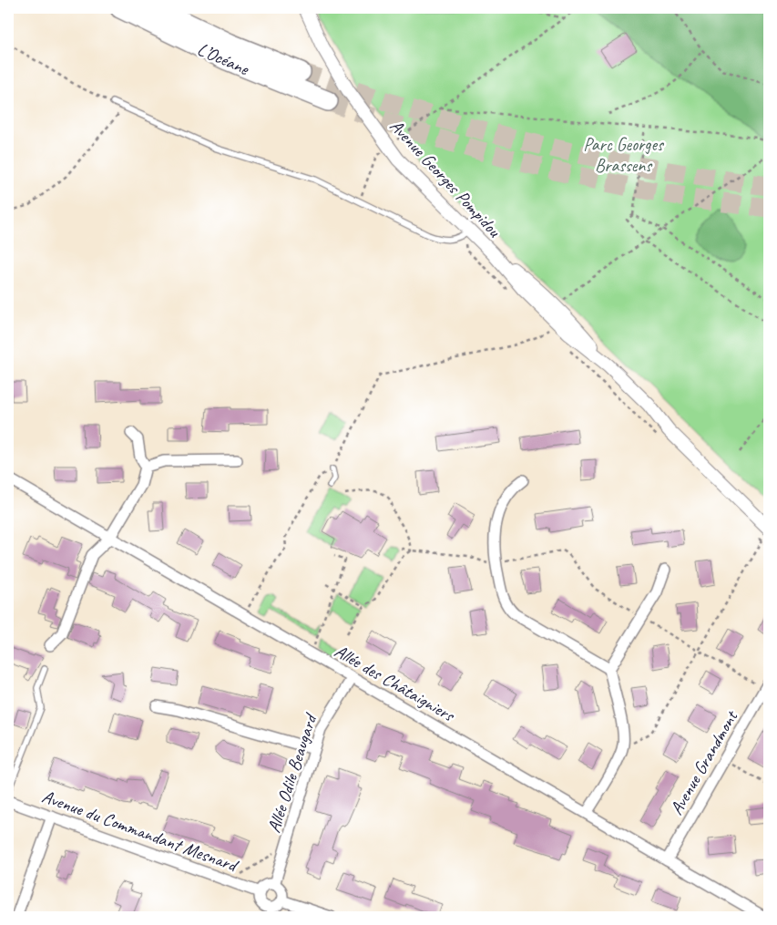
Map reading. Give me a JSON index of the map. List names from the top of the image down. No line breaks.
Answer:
{"streets":{"highway":["L’Océane"],"street":["Avenue Georges Pompidou","Allée des Châtaigniers","Avenue Grandmont","Allée Odile Beaugard","Avenue du Commandant Mesnard"]},"crossings":[["Allée des Châtaigniers","Avenue Grandmont"],["Allée des Châtaigniers","Allée Odile Beaugard"],["Allée Odile Beaugard","Avenue du Commandant Mesnard"]],"parks":["Parc Georges Brassens"]}
